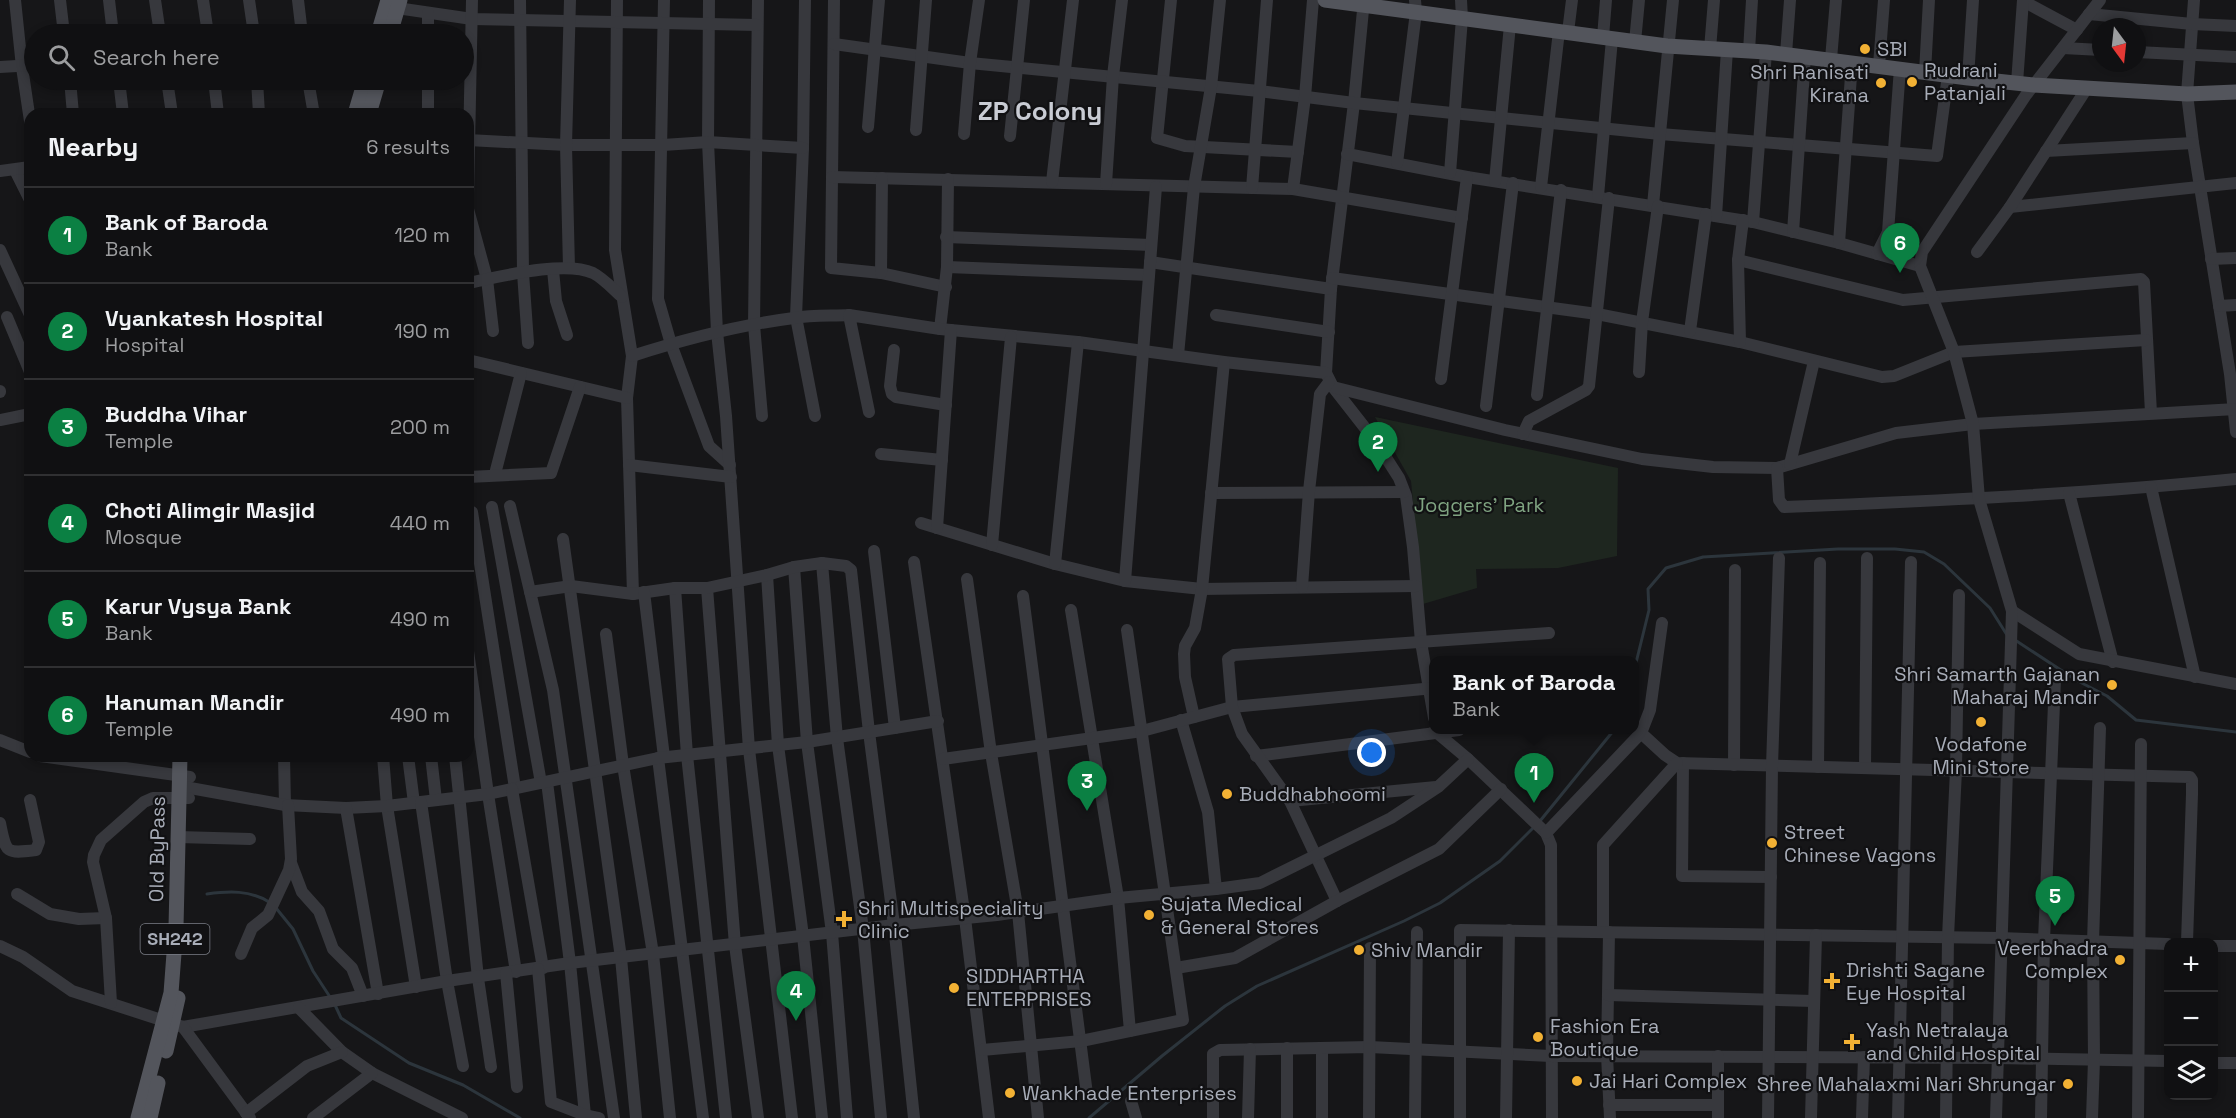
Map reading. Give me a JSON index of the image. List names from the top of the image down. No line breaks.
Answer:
{"streets":{"main road":["Old ByPass","SH242"]},"districts":["ZP Colony"],"parks":["Joggers' Park"],"places":{"other":["SBI","Rudrani Patanjali","Shri Ranisati Kirana","Shri Samarth Gajanan Maharaj Mandir","Vodafone Mini Store","Buddhabhoomi","Street Chinese Vagons","Sujata Medical & General Stores","Shiv Mandir","Veerbhadra Complex","SIDDHARTHA ENTERPRISES","Fashion Era Boutique","Jai Hari Complex","Shree Mahalaxmi Nari Shrungar","Wankhade Enterprises"],"health":["Shri Multispeciality Clinic","Drishti Sagane Eye Hospital","Yash Netralaya and Child Hospital"]},"north":"bottom","page":{"search":"Search here","heading":["Nearby","6 results"],"list":[{"mark":"1","name":"Bank of Baroda","note":"Bank","value":"120 m"},{"mark":"2","name":"Vyankatesh Hospital","note":"Hospital","value":"190 m"},{"mark":"3","name":"Buddha Vihar","note":"Temple","value":"200 m"},{"mark":"4","name":"Choti Alimgir Masjid","note":"Mosque","value":"440 m"},{"mark":"5","name":"Karur Vysya Bank","note":"Bank","value":"490 m"},{"mark":"6","name":"Hanuman Mandir","note":"Temple","value":"490 m"}],"pins":["6","2","1","3","5","4"],"popup":["Bank of Baroda","Bank"],"map_buttons":["+","−"]}}
